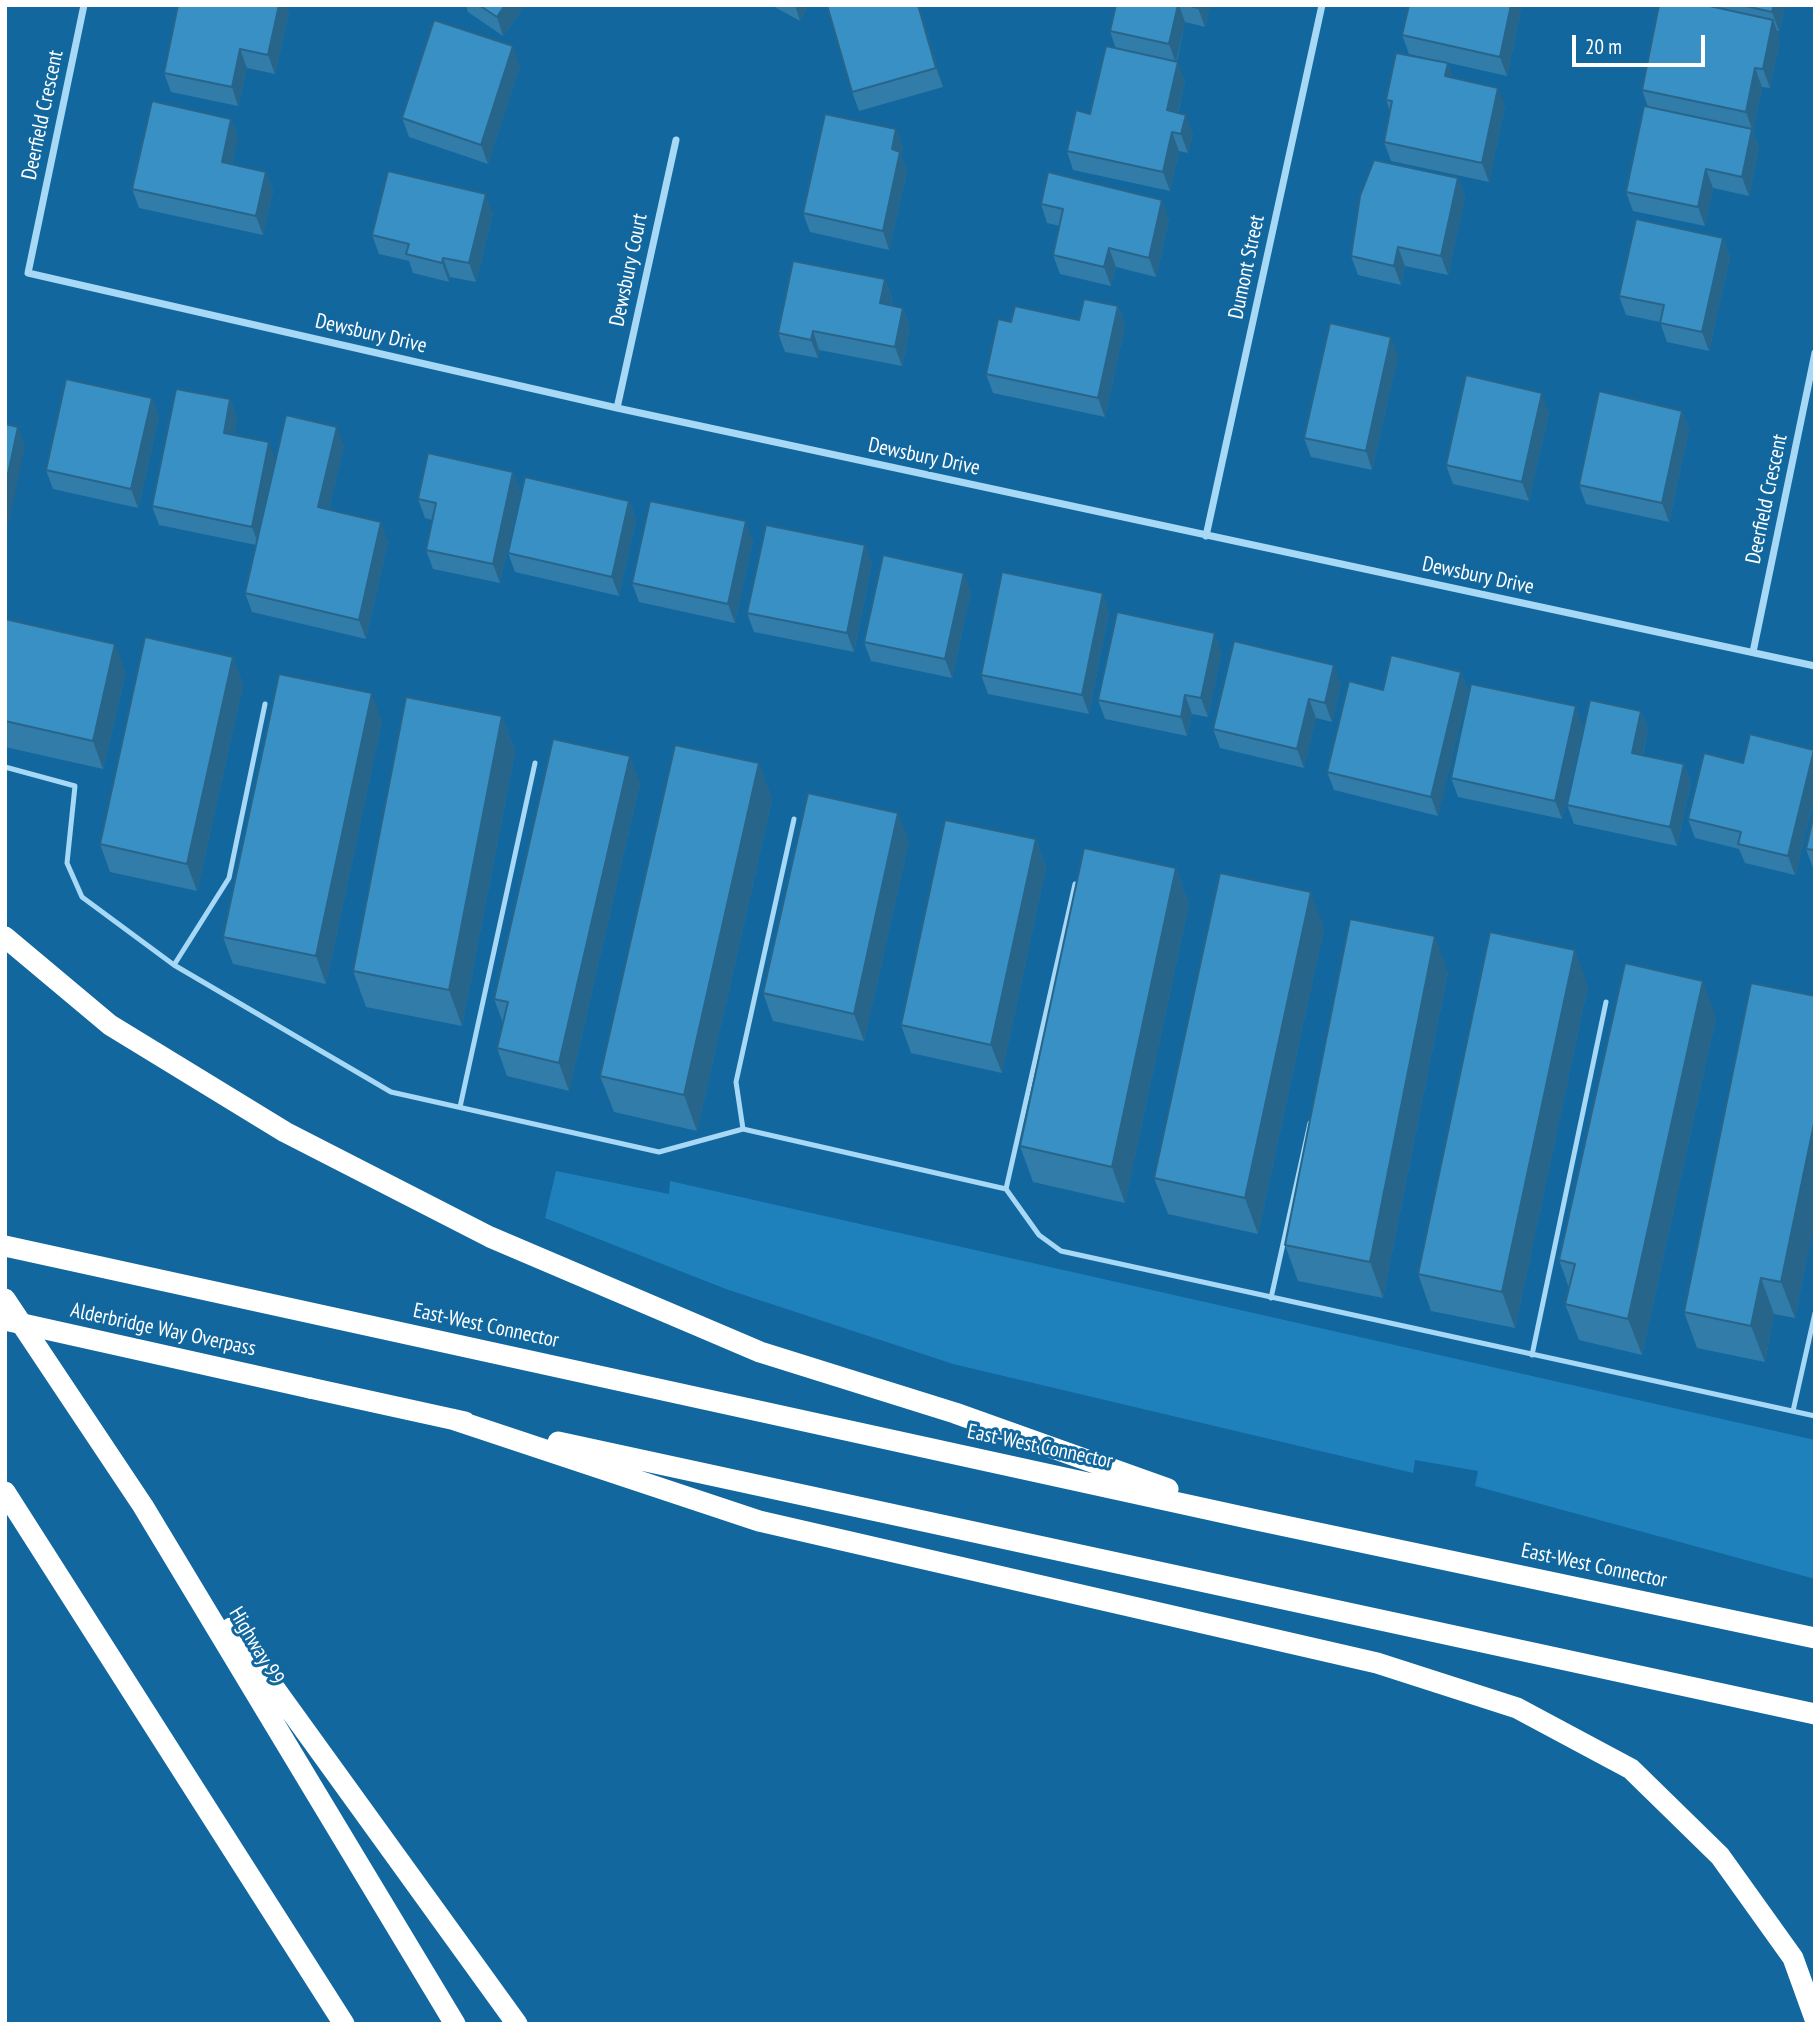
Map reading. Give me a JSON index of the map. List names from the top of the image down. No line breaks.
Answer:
{"streets":{"highway":["East-West Connector","Alderbridge Way Overpass","Highway 99"],"street":["Deerfield Crescent","Dumont Street","Dewsbury Court","Dewsbury Drive"]},"crossings":[["Deerfield Crescent","Dewsbury Drive"],["Dumont Street","Dewsbury Drive"],["Dewsbury Court","Dewsbury Drive"]],"scale_bar":"20 m"}
